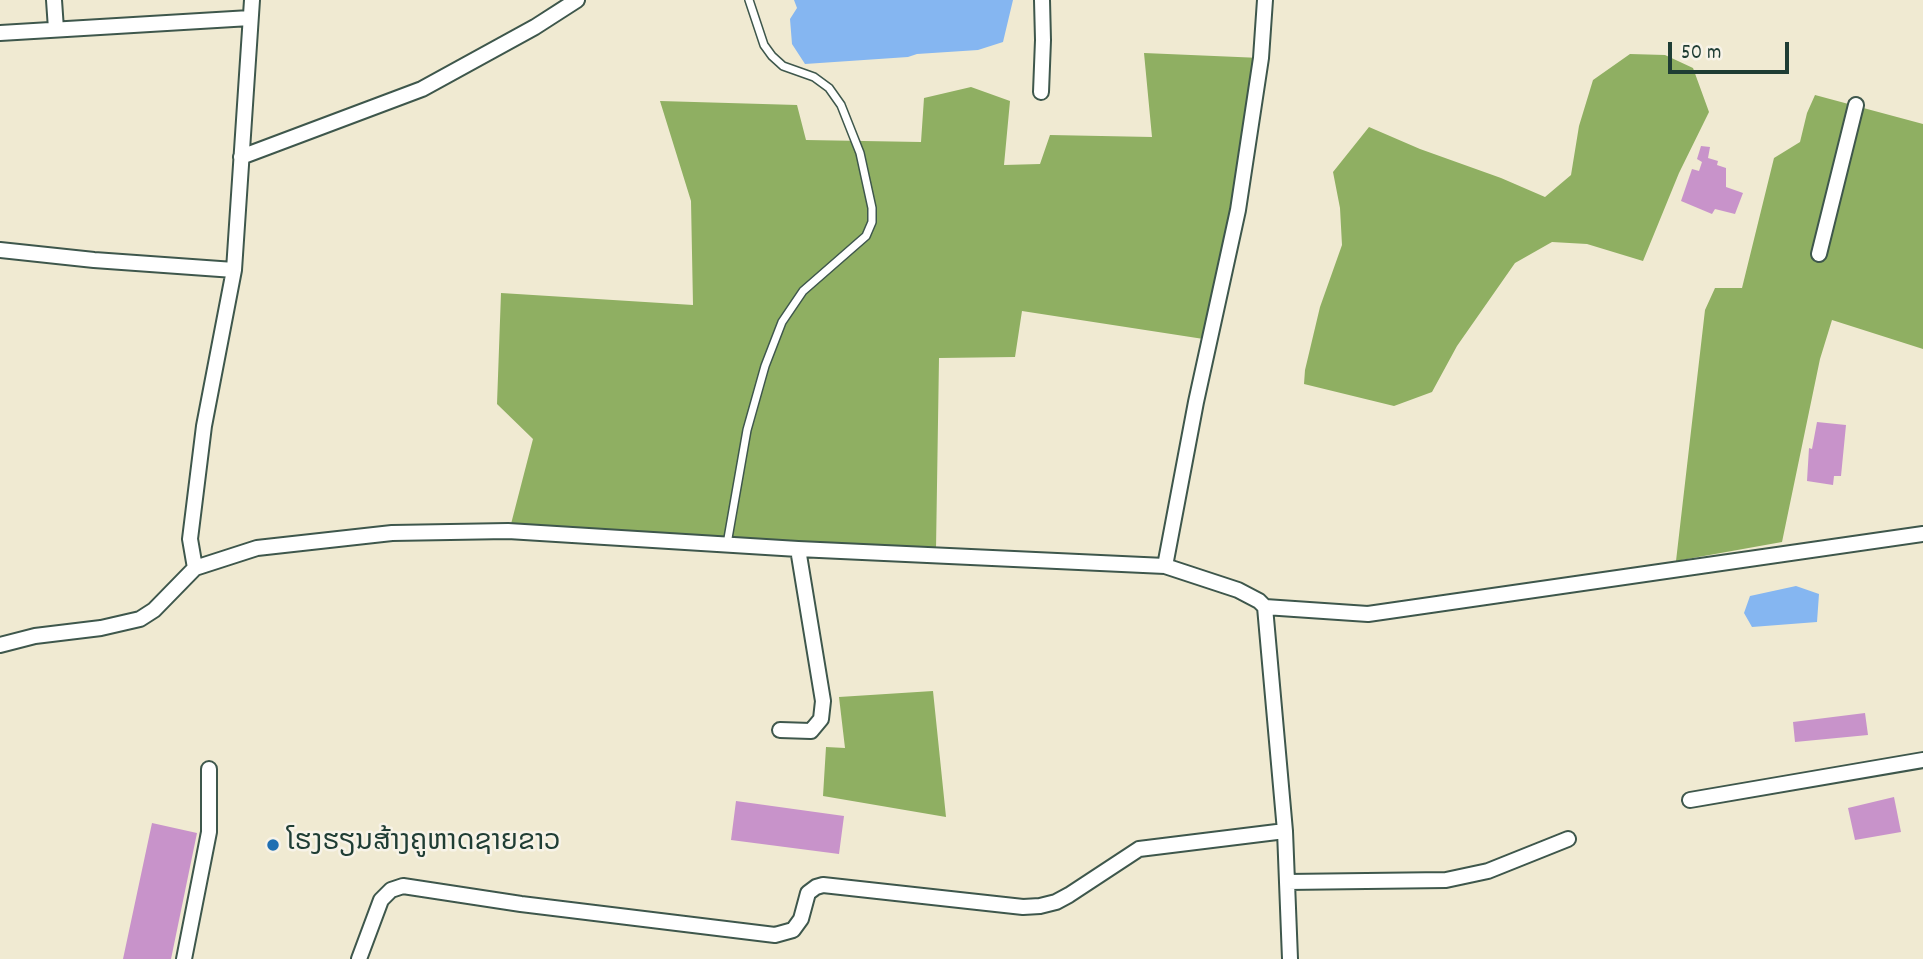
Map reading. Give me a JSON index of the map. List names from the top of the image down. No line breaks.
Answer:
{"places":["ໂຮງຮຽນສ້າງຄູຫາດຊາຍຂາວ"],"scale_bar":"50 m"}
